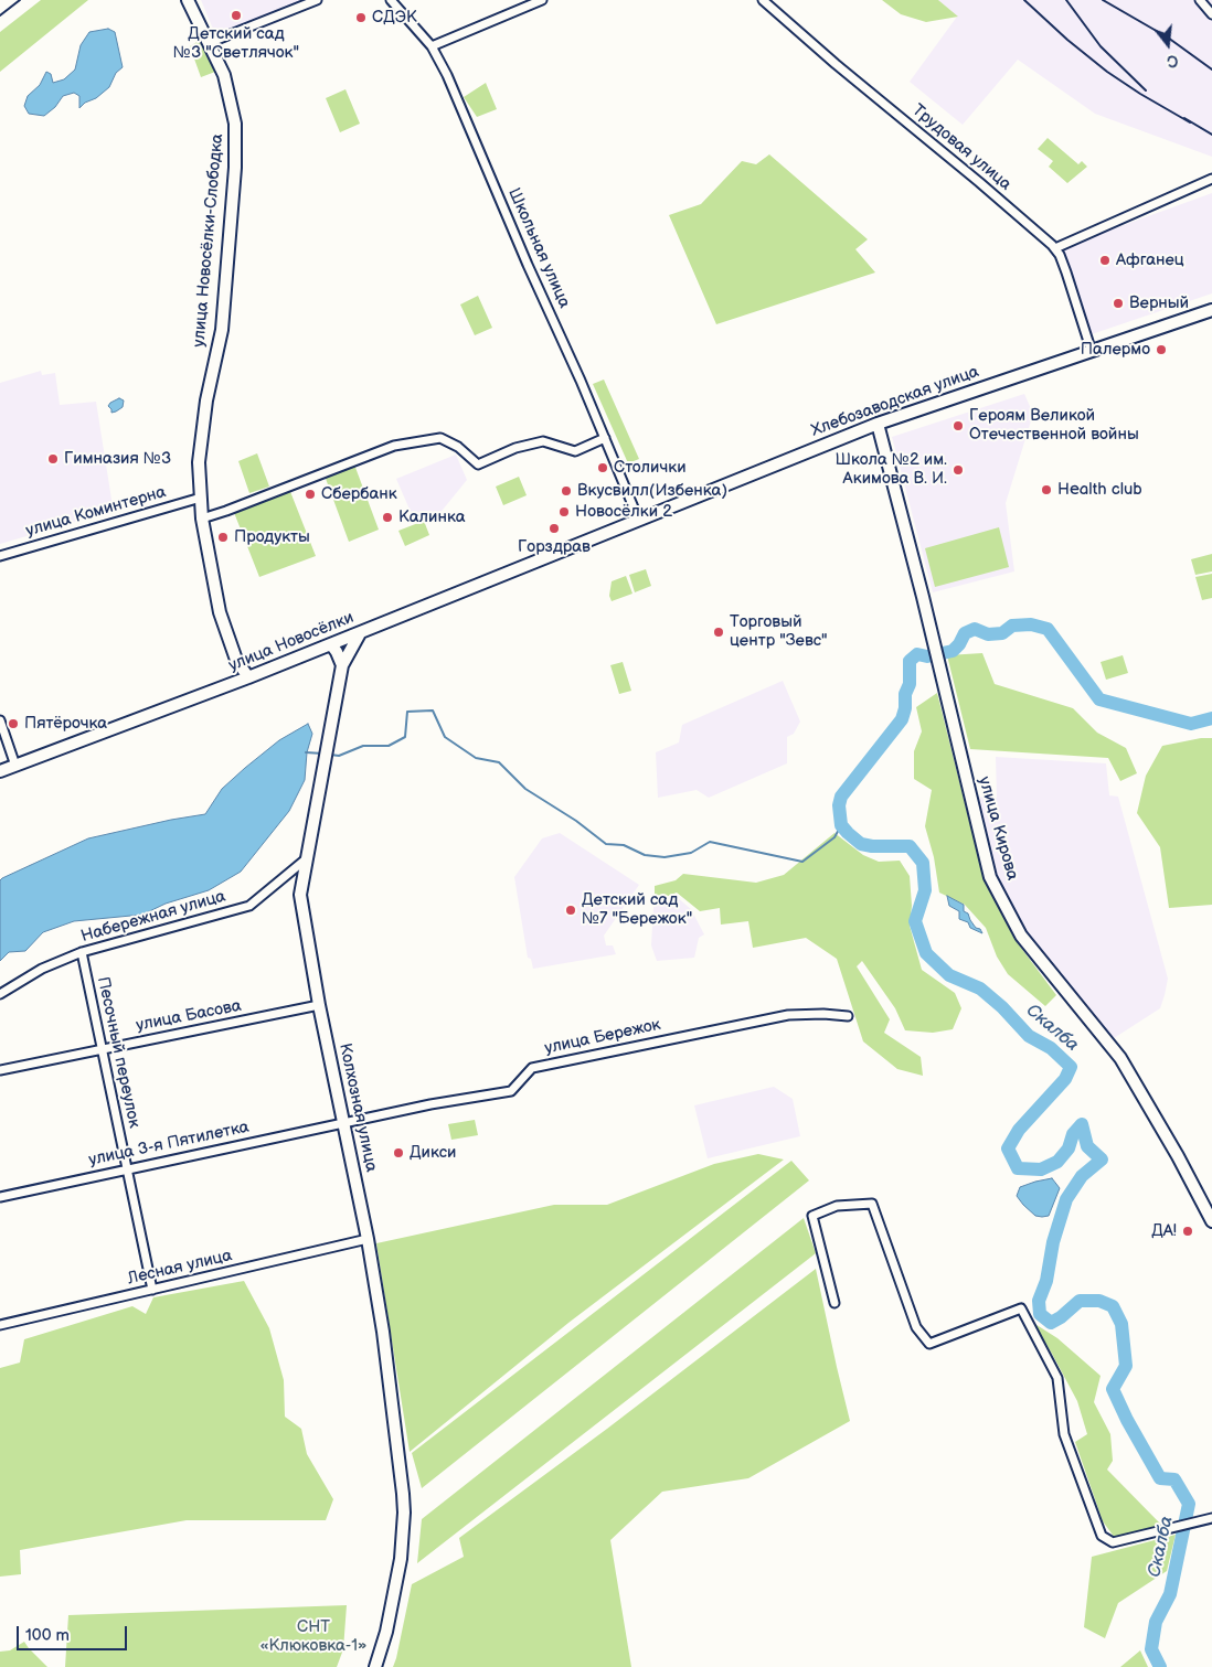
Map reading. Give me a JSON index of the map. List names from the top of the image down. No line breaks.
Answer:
{"streets":{"street":["Трудовая улица","улица Новосёлки-Слободка","Школьная улица","Хлебозаводская улица","улица Коминтерна","улица Новосёлки","улица Кирова","Набережная улица","улица Басова","улица Бережок","Песочный переулок","Колхозная улица","улица 3-я Пятилетка","Лесная улица"]},"crossings":[["Трудовая улица","Хлебозаводская улица"],["улица Новосёлки-Слободка","улица Коминтерна"],["улица Новосёлки-Слободка","улица Новосёлки"],["Школьная улица","Хлебозаводская улица"],["Хлебозаводская улица","улица Новосёлки"],["Хлебозаводская улица","улица Кирова"],["улица Новосёлки","Колхозная улица"],["Набережная улица","Песочный переулок"],["Набережная улица","Колхозная улица"],["улица Басова","Песочный переулок"],["улица Басова","Колхозная улица"],["улица Бережок","Колхозная улица"],["улица Бережок","улица 3-я Пятилетка"],["Песочный переулок","улица 3-я Пятилетка"],["Песочный переулок","Лесная улица"],["Колхозная улица","улица 3-я Пятилетка"],["Колхозная улица","Лесная улица"]],"water":["Скалба"],"parks":["СНТ «Клюковка-1»"],"places":["Детский сад №3 \"Светлячок\"","СДЭК","Афганец","Верный","Палермо","Героям Великой Отечественной войны","Гимназия №3","Столички","Школа №2 им. Акимова В. И.","Health club","Вкусвилл(Избенка)","Сбербанк","Новосёлки 2","Калинка","Горздрав","Продукты","Торговый центр \"Зевс\"","Пятёрочка","Детский сад №7 \"Бережок\"","Дикси","ДА!"],"scale_bar":"100 m","north":"bottom"}
